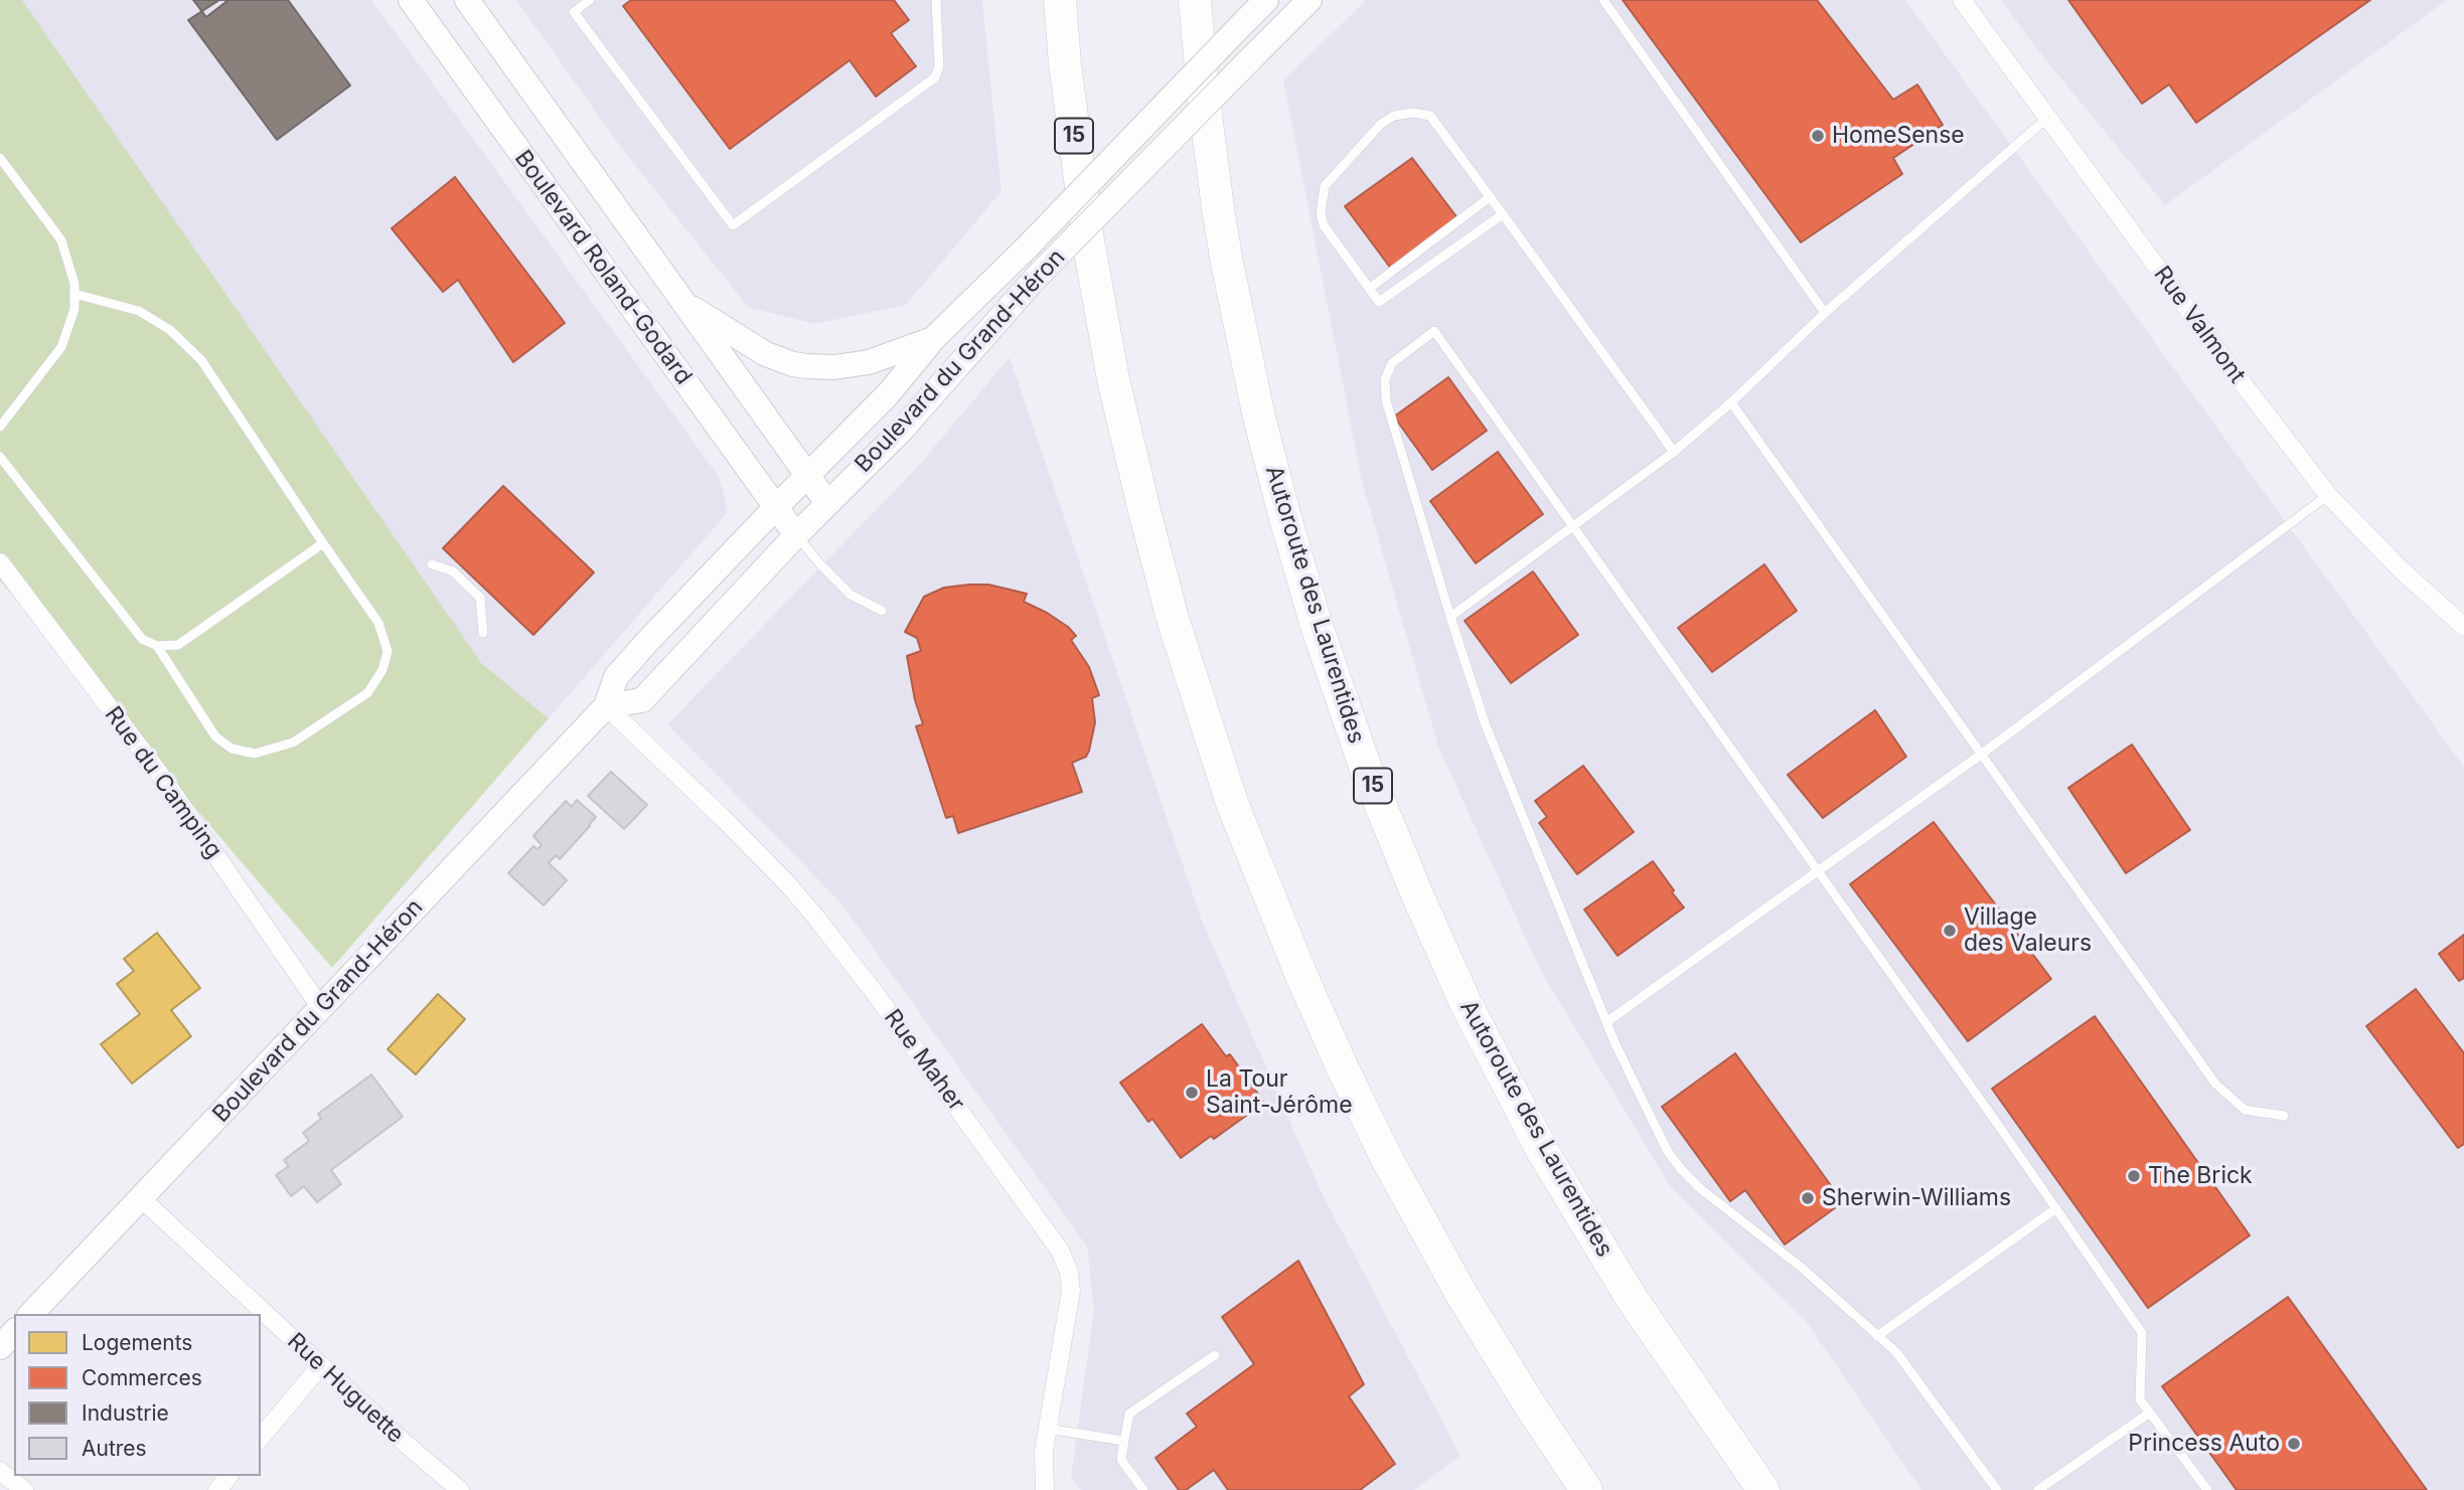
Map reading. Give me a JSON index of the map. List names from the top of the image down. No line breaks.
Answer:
{"streets":{"highway":["15","Autoroute des Laurentides"],"street":["Boulevard Roland-Godard","Rue Valmont","Boulevard du Grand-Héron","Rue du Camping","Rue Maher","Rue Huguette"]},"crossings":[["Boulevard Roland-Godard","Boulevard du Grand-Héron"],["Boulevard du Grand-Héron","Rue du Camping"],["Boulevard du Grand-Héron","Rue Maher"],["Boulevard du Grand-Héron","Rue Huguette"]],"places":["HomeSense","Village des Valeurs","La Tour Saint-Jérôme","The Brick","Sherwin-Williams","Princess Auto"],"legend":["Logements","Commerces","Industrie","Autres"]}
